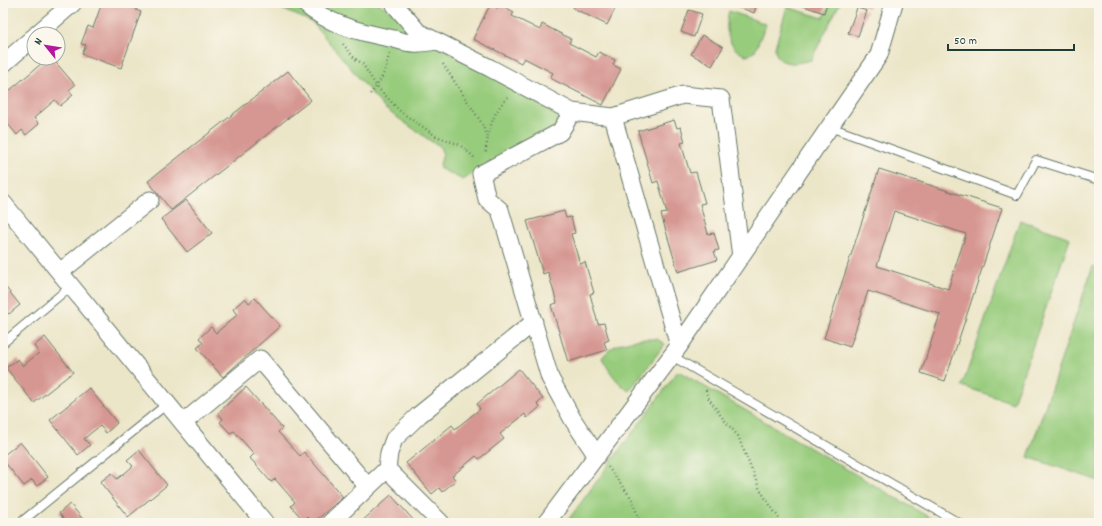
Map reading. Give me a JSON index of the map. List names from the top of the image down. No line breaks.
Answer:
{"scale_bar":"50 m","north":"top left"}
